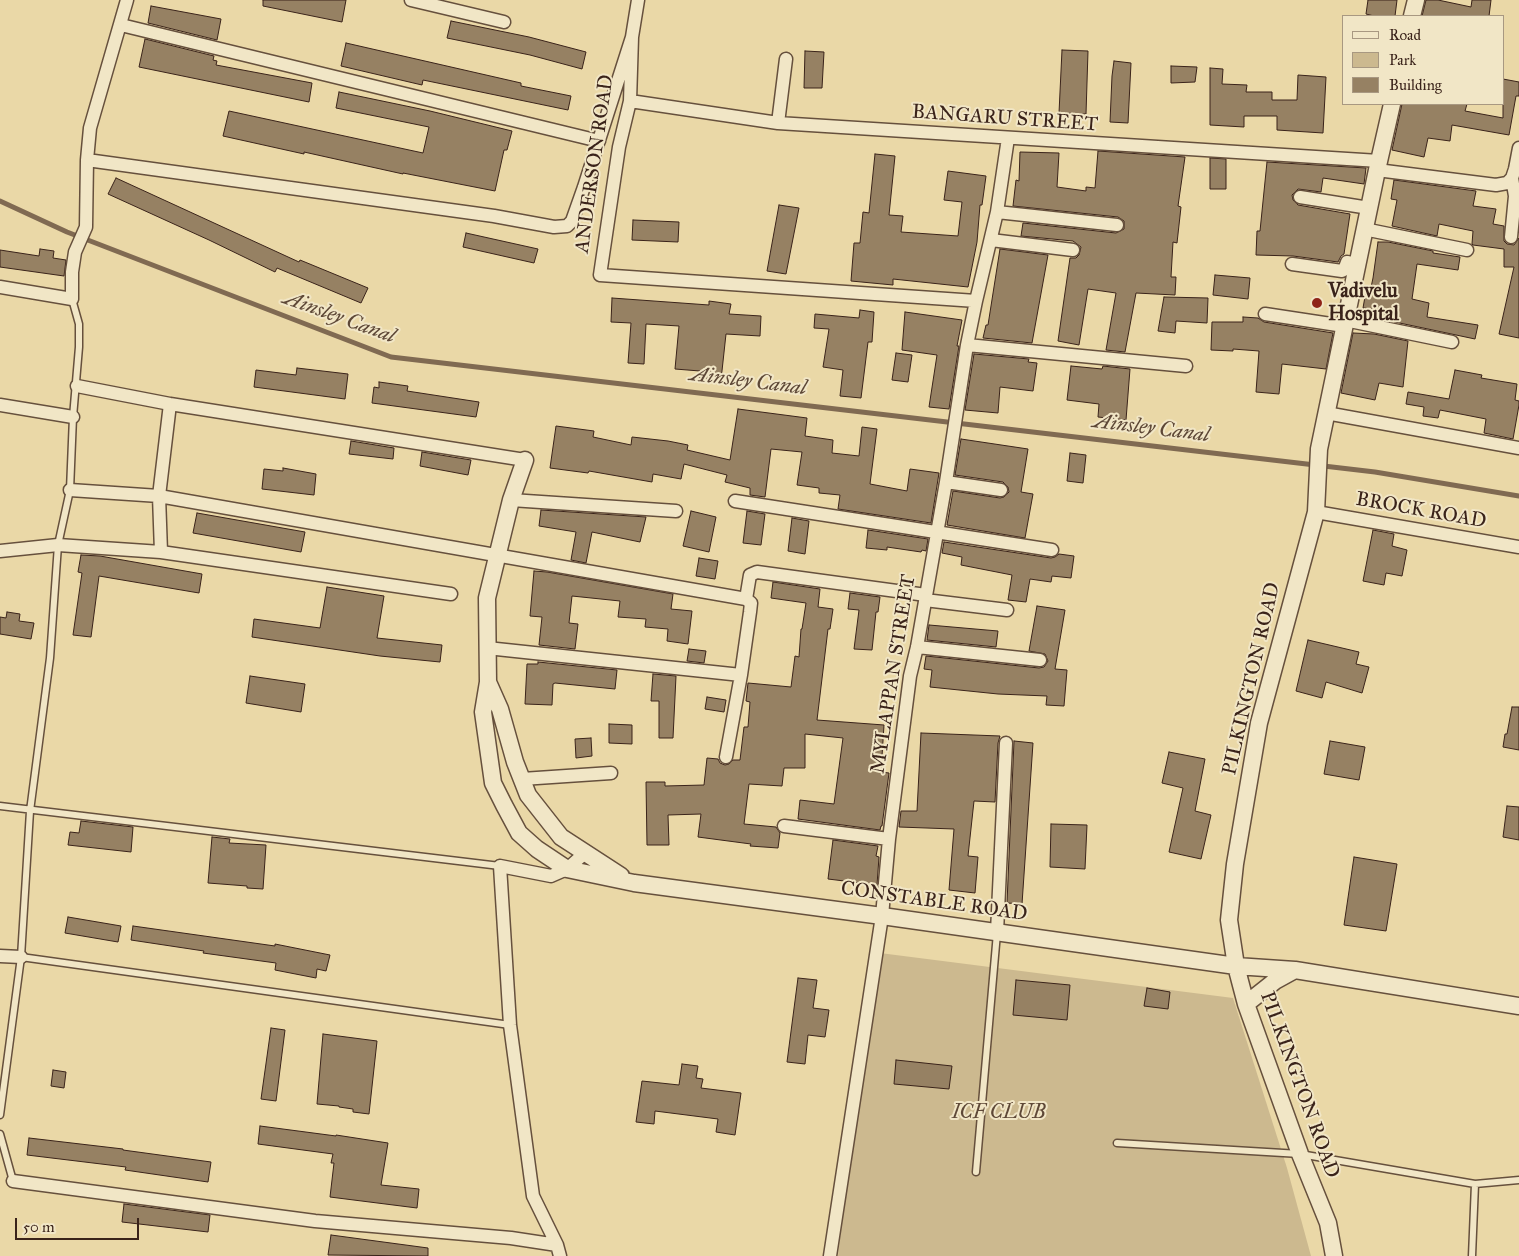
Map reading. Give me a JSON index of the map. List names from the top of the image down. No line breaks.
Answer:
{"streets":{"street":["BANGARU STREET","ANDERSON ROAD","BROCK ROAD","MYLAPPAN STREET","PILKINGTON ROAD","CONSTABLE ROAD"]},"crossings":[["BANGARU STREET","ANDERSON ROAD"],["BANGARU STREET","MYLAPPAN STREET"],["BANGARU STREET","PILKINGTON ROAD"],["ANDERSON ROAD","MYLAPPAN STREET"],["BROCK ROAD","PILKINGTON ROAD"],["MYLAPPAN STREET","CONSTABLE ROAD"],["PILKINGTON ROAD","CONSTABLE ROAD"]],"water":["Ainsley Canal"],"parks":["ICF CLUB"],"places":["Vadivelu Hospital"],"legend":["Road","Park","Building"],"scale_bar":"50 m"}
